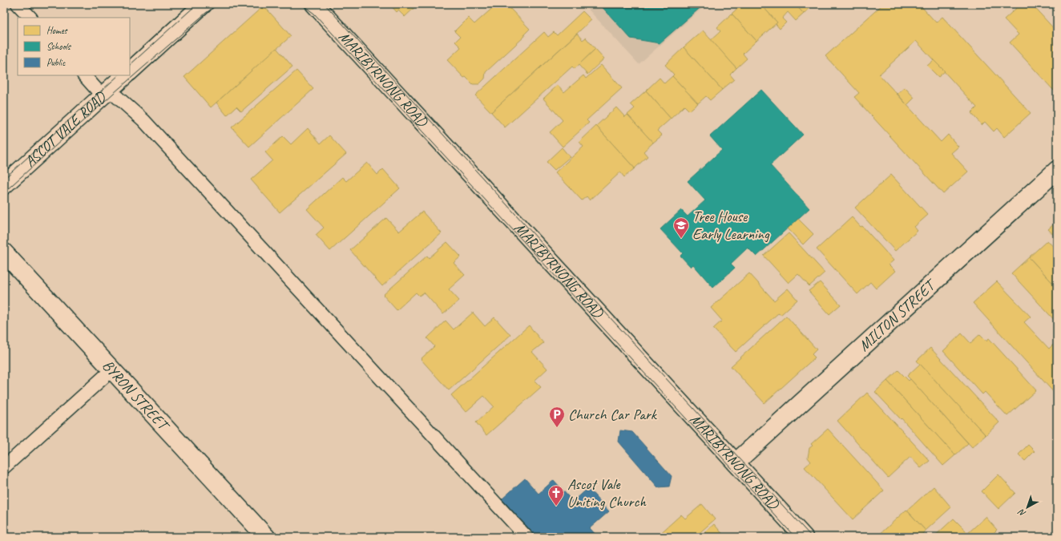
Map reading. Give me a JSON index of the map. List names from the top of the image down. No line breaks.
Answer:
{"streets":{"main road":["MARIBYRNONG ROAD","ASCOT VALE ROAD","MILTON STREET","BYRON STREET"]},"crossings":[["MARIBYRNONG ROAD","MILTON STREET"]],"places":{"school or university":["Tree House Early Learning"],"parking":["Church Car Park"],"church":["Ascot Vale Uniting Church"]},"legend":["Homes","Schools","Public"],"north":"bottom left"}
